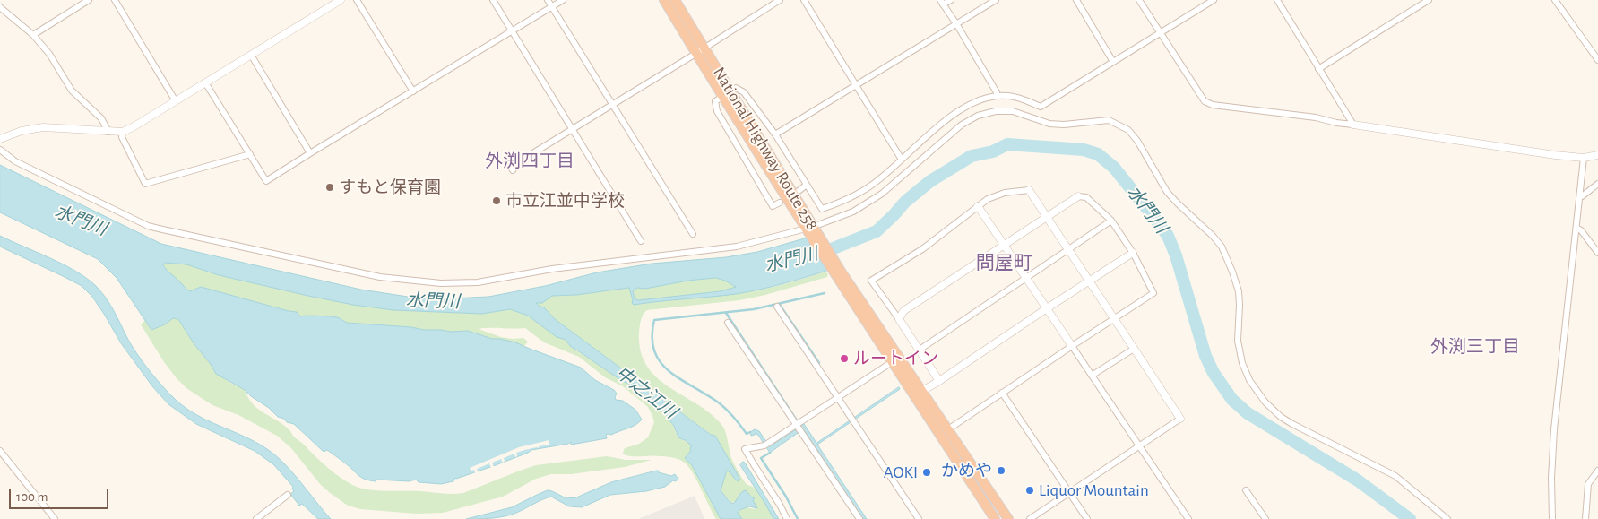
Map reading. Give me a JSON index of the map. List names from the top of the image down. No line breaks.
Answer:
{"streets":{"highway":["National Highway Route 258"]},"districts":["外渕四丁目","問屋町","外渕三丁目"],"water":["水門川","中之江川"],"places":["すもと保育園","市立江並中学校","ルートイン","かめや","AOKI","Liquor Mountain"],"scale_bar":"100 m"}
